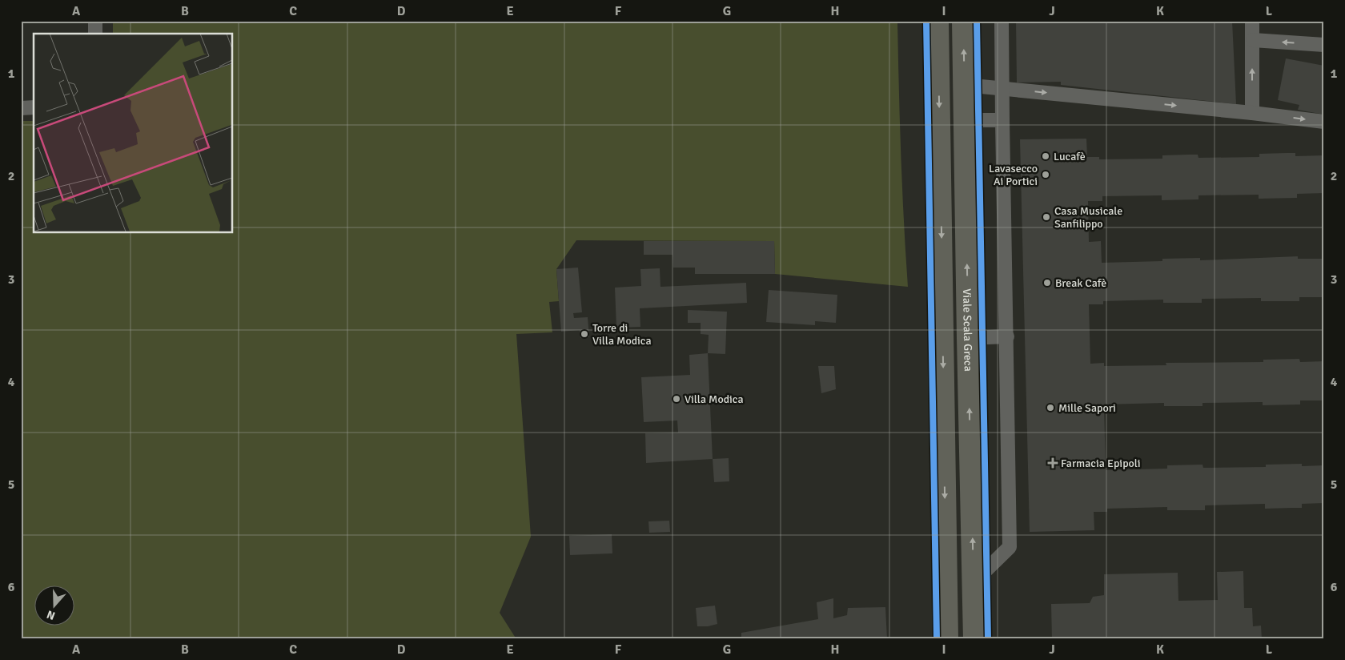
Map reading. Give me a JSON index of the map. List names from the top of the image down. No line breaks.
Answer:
{"streets":{"main road":["Viale Scala Greca"]},"places":{"other":["Lucafè","Lavasecco Ai Portici","Casa Musicale Sanfilippo","Break Cafè","Torre di Villa Modica","Villa Modica","Mille Sapori"],"health":["Farmacia Epipoli"]},"north":"bottom","grid":{"columns":["A","B","C","D","E","F","G","H","I","J","K","L"],"rows":["1","2","3","4","5","6"]}}
